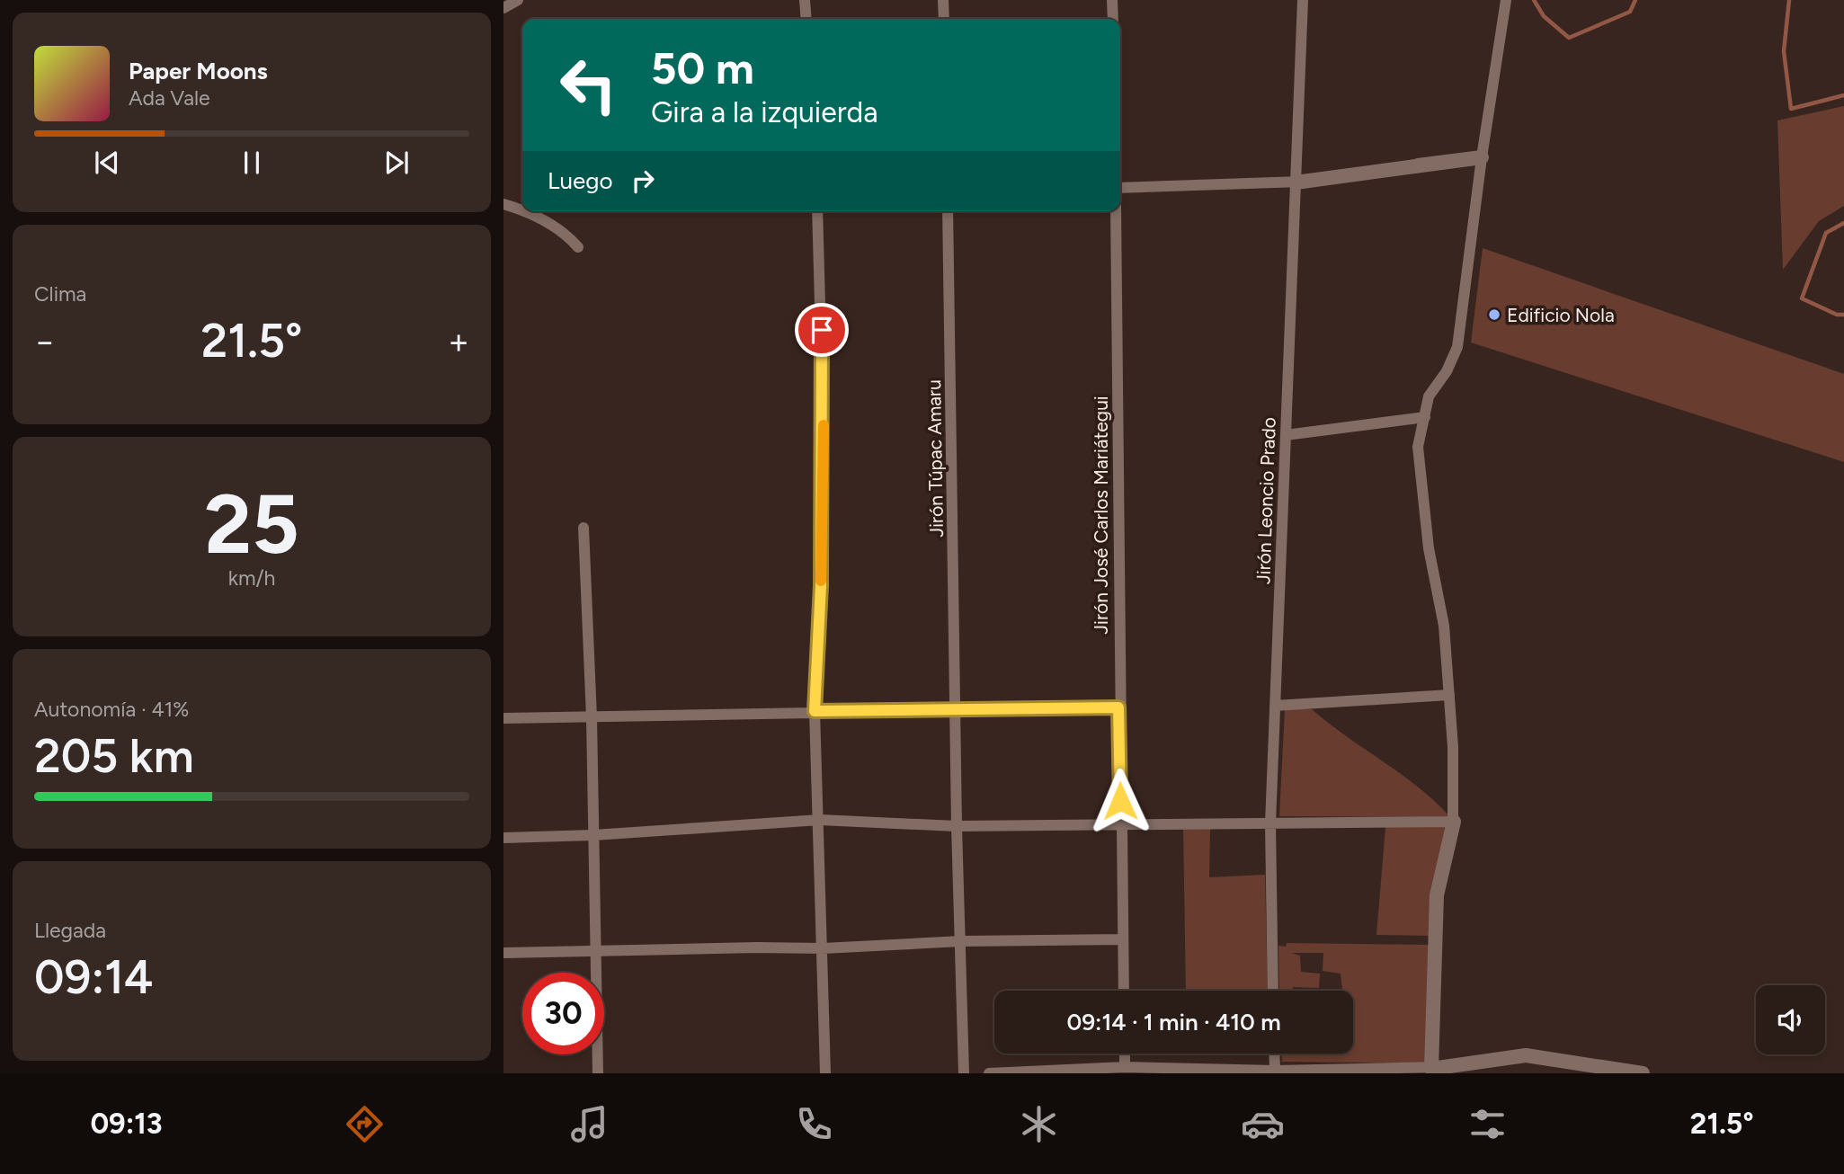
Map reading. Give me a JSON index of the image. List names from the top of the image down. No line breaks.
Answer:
{"streets":{"street":["Jirón Túpac Amaru","Jirón Leoncio Prado","Jirón José Carlos Mariátegui"]},"places":["Edificio Nola"],"page":{"turn":["50 m","Gira a la izquierda"],"song":["Paper Moons","Ada Vale"],"then":"Luego","tile":["Clima",["25","km/h"],["Autonomía · 41%","205 km"],["Llegada","09:14"]],"heat":["−","21.5°","+"],"limit":"30","trip":"09:14 · 1 min · 410 m","tabs":["09:13","21.5°"]}}
